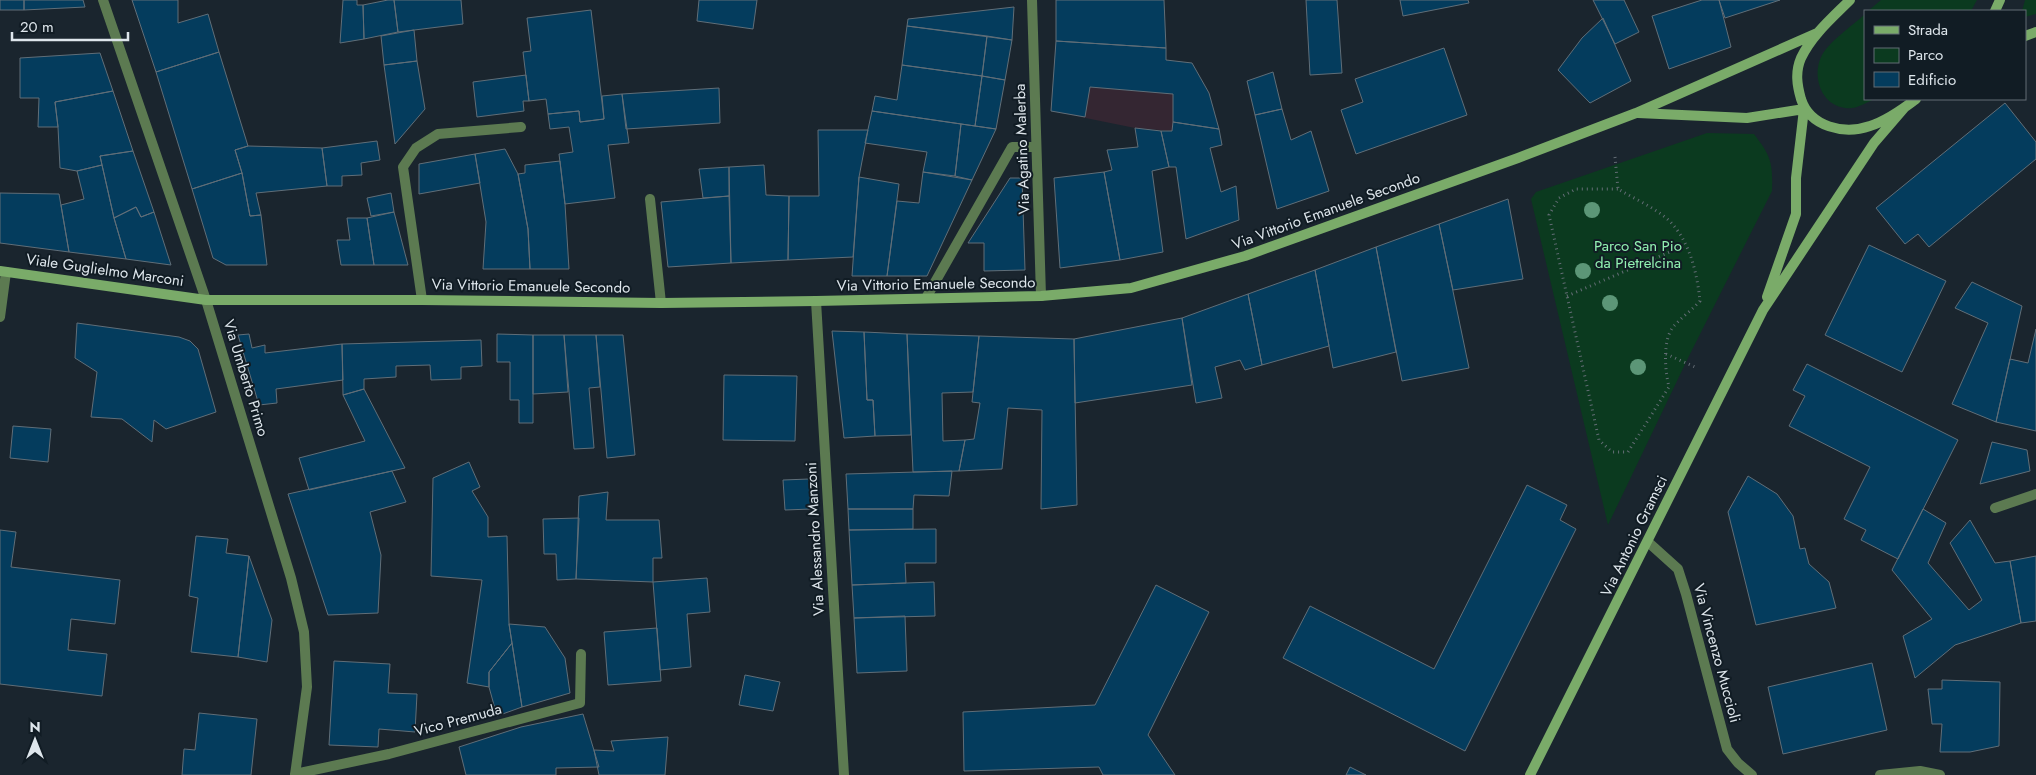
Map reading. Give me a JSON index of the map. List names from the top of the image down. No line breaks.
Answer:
{"streets":{"main road":["Via Vittorio Emanuele Secondo","Viale Guglielmo Marconi","Via Antonio Gramsci"],"street":["Via Agatino Malerba","Via Umberto Primo","Via Alessandro Manzoni","Via Vincenzo Muccioli","Vico Premuda"]},"crossings":[["Via Agatino Malerba","Via Vittorio Emanuele Secondo"],["Via Vittorio Emanuele Secondo","Viale Guglielmo Marconi"],["Via Vittorio Emanuele Secondo","Via Umberto Primo"],["Via Vittorio Emanuele Secondo","Via Alessandro Manzoni"],["Viale Guglielmo Marconi","Via Umberto Primo"],["Via Umberto Primo","Vico Premuda"],["Via Antonio Gramsci","Via Vincenzo Muccioli"]],"parks":["Parco San Pio da Pietrelcina"],"legend":["Strada","Parco","Edificio"],"scale_bar":"20 m","north":"top"}
